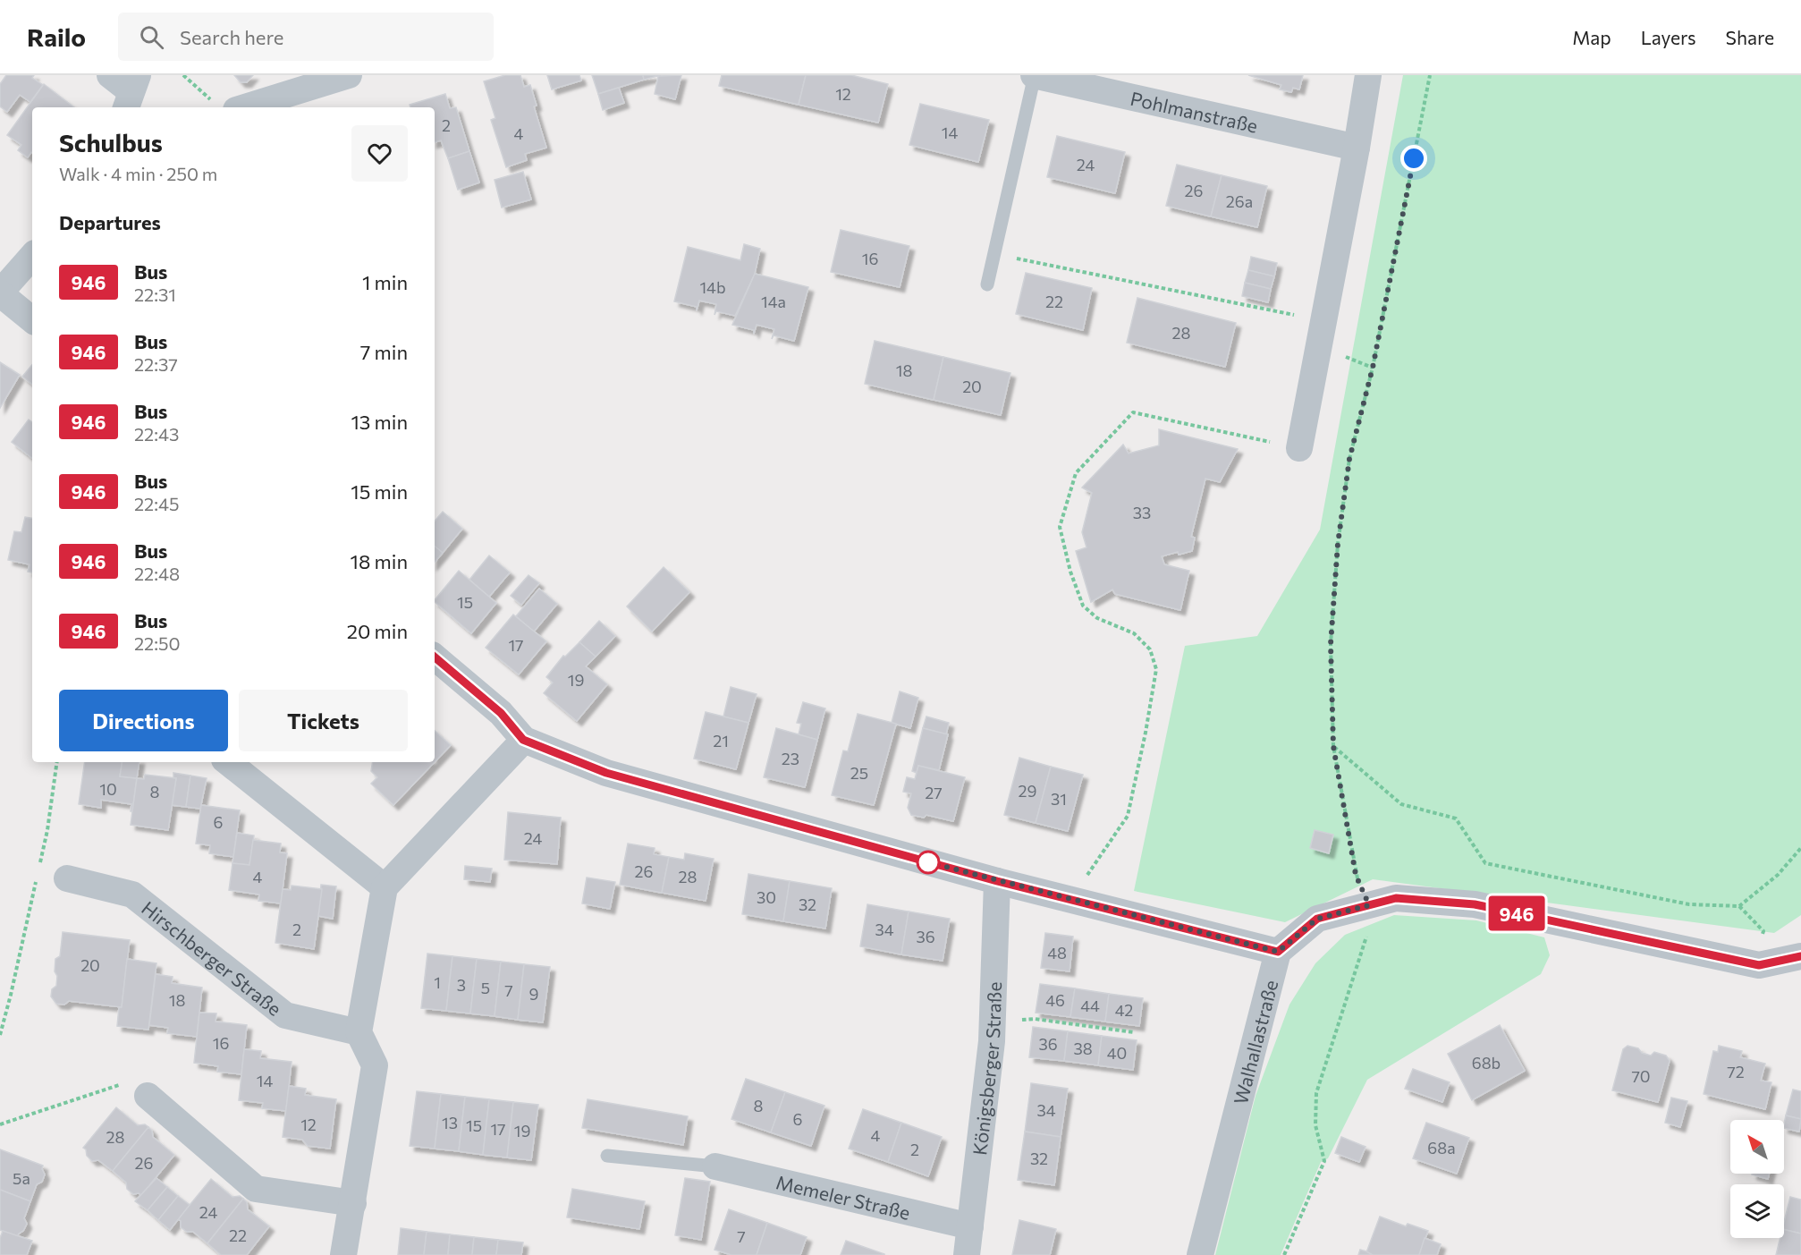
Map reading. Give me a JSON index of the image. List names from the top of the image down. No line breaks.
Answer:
{"streets":{"street":["Pohlmanstraße","Hirschberger Straße","Walhallastraße","Königsberger Straße","Memeler Straße"]},"crossings":[["Königsberger Straße","Memeler Straße"]],"lines":["bus line 946"],"house_numbers":["12","2","14","4","24","26","26a","16","14b","14a","22","28","18","20","33","15","17","19","21","23","25","10","29","8","27","31","6","24","26","4","28","30","32","2","34","36","48","20","1","3","5","7","9","18","46","44","42","16","36","38","40","68b","72","70","14","8","34","6","13","12","15","17","19","4","28","68a","2","32","26","5a","24","22","7"],"north":"top left","page":{"header":"Railo","search":"Search here","nav":["Map","Layers","Share"],"on_map":"946","heading":[["Schulbus","Walk · 4 min · 250 m"],"Departures"],"list":[{"mark":"946","name":"Bus","note":"22:31","value":"1 min"},{"mark":"946","name":"Bus","note":"22:37","value":"7 min"},{"mark":"946","name":"Bus","note":"22:43","value":"13 min"},{"mark":"946","name":"Bus","note":"22:45","value":"15 min"},{"mark":"946","name":"Bus","note":"22:48","value":"18 min"},{"mark":"946","name":"Bus","note":"22:50","value":"20 min"}],"buttons":["Directions","Tickets"]}}
